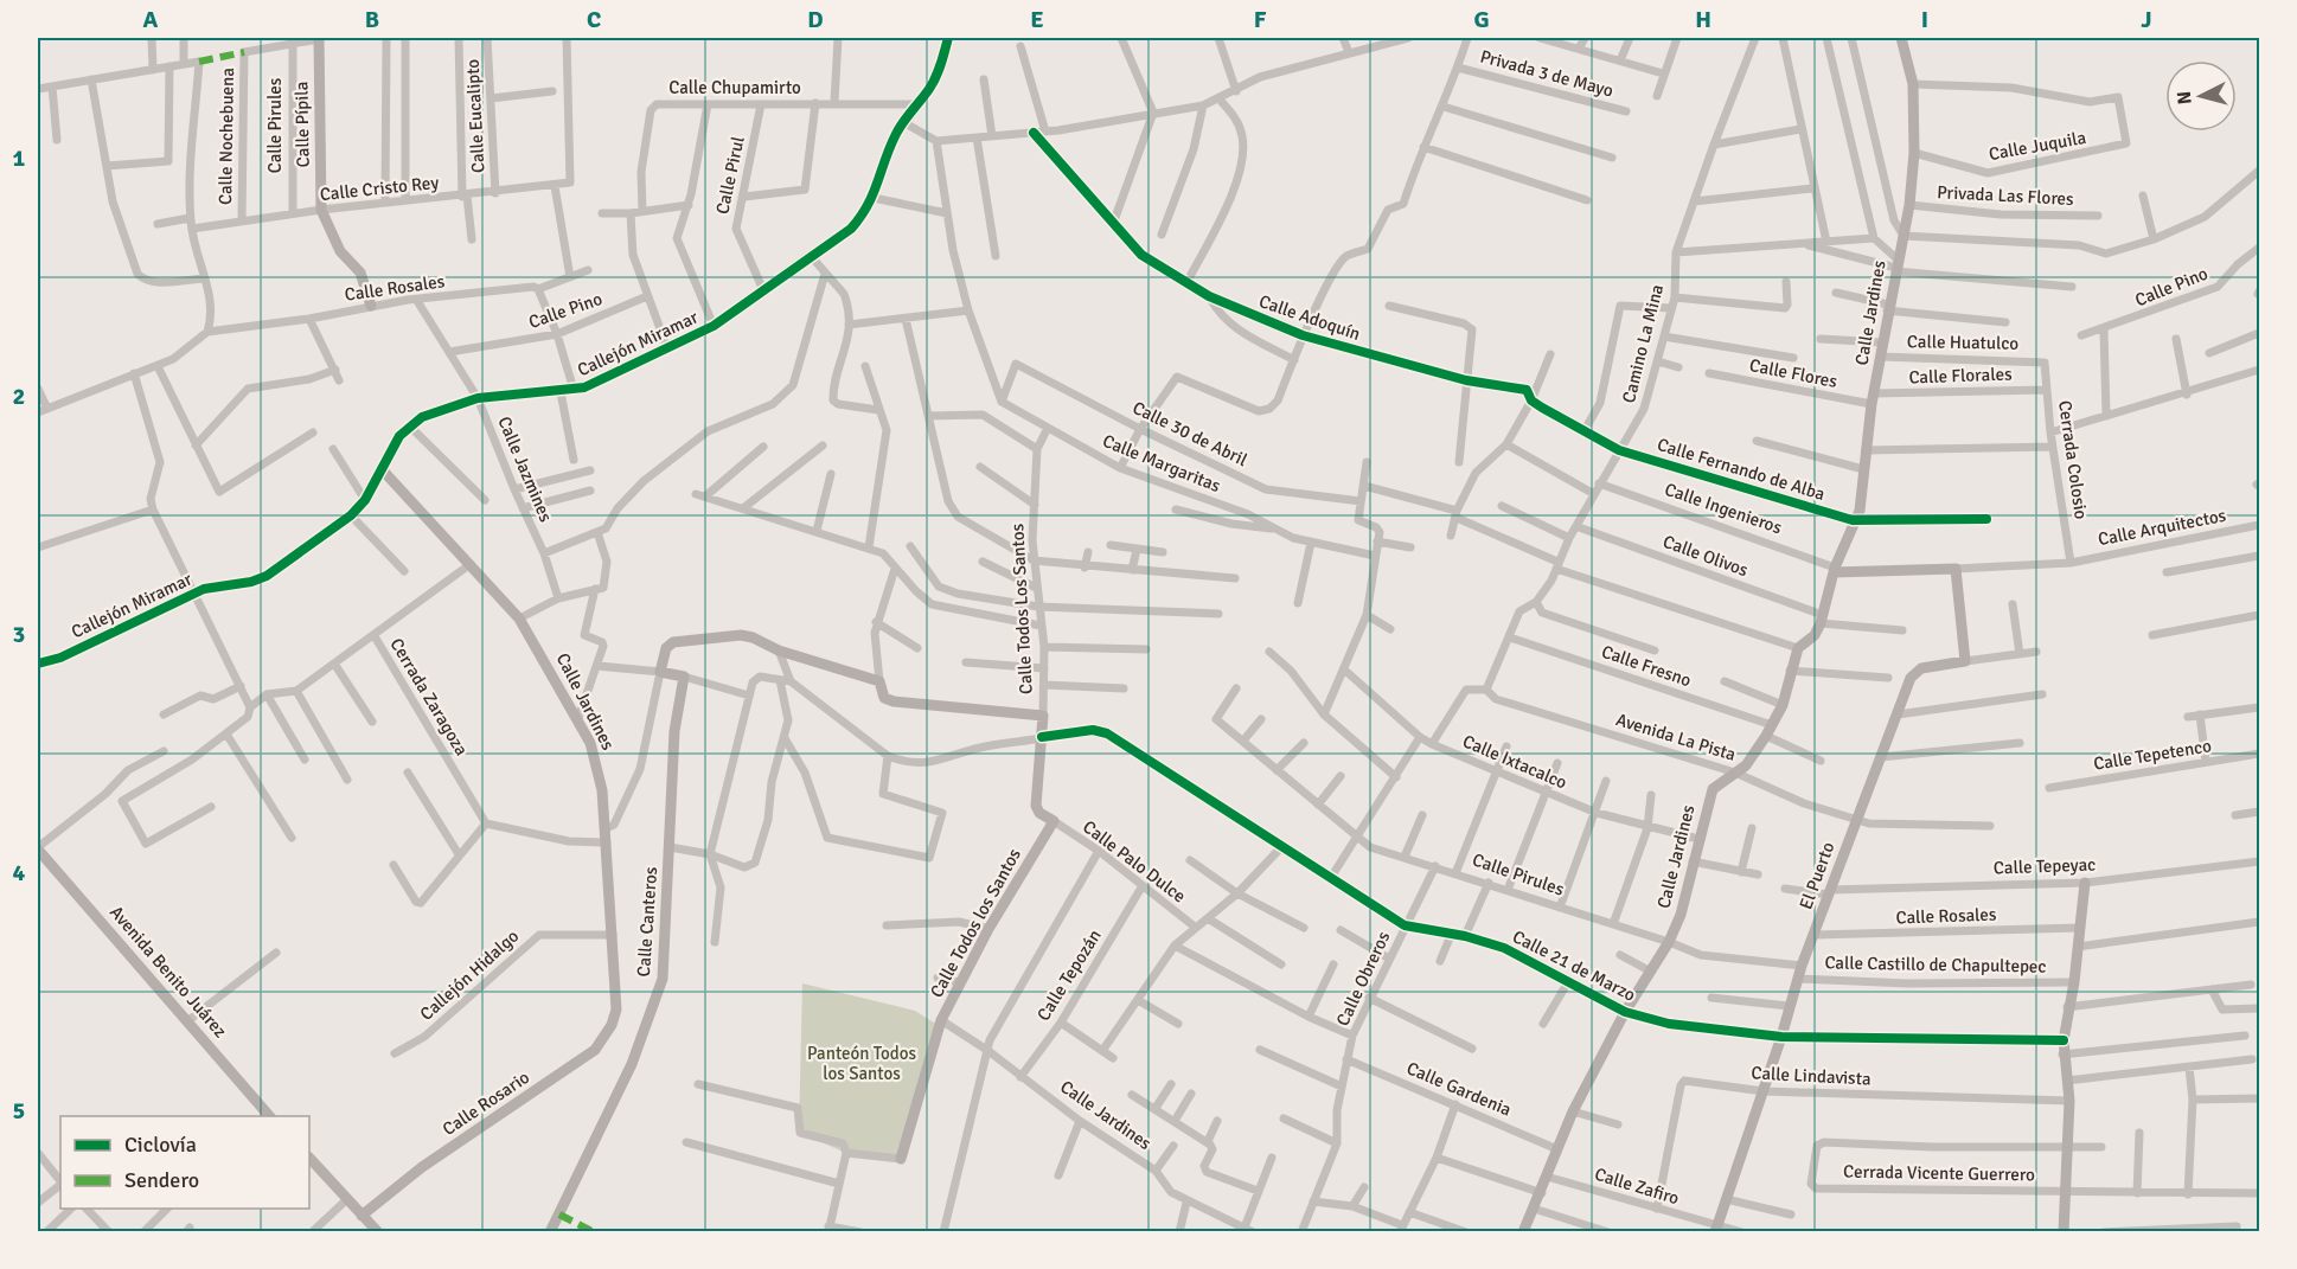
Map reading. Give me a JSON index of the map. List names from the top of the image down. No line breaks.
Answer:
{"streets":{"street":["Privada 3 de Mayo","Calle Chupamirto","Calle Eucalipto","Calle Pípila","Calle Pirules","Calle Nochebuena","Calle Juquila","Calle Pirul","Calle Cristo Rey","Privada Las Flores","Calle Pino","Calle Rosales","Calle Jardines","Calle Adoquín","Calle Huatulco","Callejón Miramar","Camino La Mina","Calle Flores","Calle Florales","Calle 30 de Abril","Cerrada Colosio","Calle Margaritas","Calle Jazmines","Calle Fernando de Alba","Calle Ingenieros","Calle Arquitectos","Calle Olivos","Calle Todos Los Santos","Calle Fresno","Cerrada Zaragoza","Avenida La Pista","Calle Tepetenco","Calle Ixtacalco","Calle Palo Dulce","Calle Tepeyac","El Puerto","Calle Canteros","Calle Todos los Santos","Calle Castillo de Chapultepec","Calle 21 de Marzo","Avenida Benito Juárez","Callejón Hidalgo","Calle Tepozán","Calle Obreros","Calle Lindavista","Calle Gardenia","Calle Rosario","Cerrada Vicente Guerrero","Calle Zafiro"]},"crossings":[["Calle Chupamirto","Calle Pirul"],["Calle Eucalipto","Calle Cristo Rey"],["Calle Pípila","Calle Cristo Rey"],["Calle Pirules","Calle Nochebuena"],["Calle Pirules","Calle Cristo Rey"],["Calle Pirules","Calle Jardines"],["Calle Pirules","El Puerto"],["Calle Pirules","Calle Obreros"],["Calle Nochebuena","Calle Cristo Rey"],["Calle Juquila","Calle Jardines"],["Calle Pirul","Callejón Miramar"],["Privada Las Flores","Calle Jardines"],["Calle Pino","Calle Jazmines"],["Calle Rosales","Calle Jazmines"],["Calle Rosales","El Puerto"],["Calle Jardines","Calle Huatulco"],["Calle Jardines","Callejón Miramar"],["Calle Jardines","Calle Flores"],["Calle Jardines","Calle Florales"],["Calle Jardines","Calle Fernando de Alba"],["Calle Jardines","Calle Ingenieros"],["Calle Jardines","Calle Olivos"],["Calle Jardines","Calle Fresno"],["Calle Jardines","Avenida La Pista"],["Calle Jardines","Calle Ixtacalco"],["Calle Jardines","Calle Todos los Santos"],["Calle Jardines","Calle 21 de Marzo"],["Calle Jardines","Callejón Hidalgo"],["Calle Jardines","Calle Tepozán"],["Calle Jardines","Calle Gardenia"],["Calle Jardines","Calle Rosario"],["Calle Jardines","Calle Zafiro"],["Calle Adoquín","Camino La Mina"],["Calle Adoquín","Calle Fernando de Alba"],["Calle Huatulco","Cerrada Colosio"],["Callejón Miramar","Calle Jazmines"],["Camino La Mina","Calle Fernando de Alba"],["Camino La Mina","Calle Ingenieros"],["Camino La Mina","Calle Olivos"],["Camino La Mina","Calle Fresno"],["Calle Flores","Calle Florales"],["Calle Florales","Cerrada Colosio"],["Calle 30 de Abril","Calle Margaritas"],["Cerrada Colosio","Calle Ingenieros"],["Cerrada Colosio","Calle Arquitectos"],["Calle Margaritas","Calle Todos Los Santos"],["Calle Ingenieros","Calle Arquitectos"],["Calle Todos Los Santos","Calle Palo Dulce"],["Calle Todos Los Santos","Calle Todos los Santos"],["Calle Todos Los Santos","Calle 21 de Marzo"],["Avenida La Pista","Calle Ixtacalco"],["Avenida La Pista","El Puerto"],["Calle Palo Dulce","Calle Todos los Santos"],["Calle Palo Dulce","Calle Tepozán"],["Calle Tepeyac","El Puerto"],["El Puerto","Calle Castillo de Chapultepec"],["El Puerto","Calle 21 de Marzo"],["El Puerto","Calle Lindavista"],["El Puerto","Calle Zafiro"],["Calle 21 de Marzo","Calle Obreros"],["Calle Obreros","Calle Gardenia"],["Calle Lindavista","Calle Zafiro"]],"parks":["Panteón Todos los Santos"],"legend":["Ciclovía","Sendero"],"north":"left","grid":{"columns":["A","B","C","D","E","F","G","H","I","J"],"rows":["1","2","3","4","5"]}}
